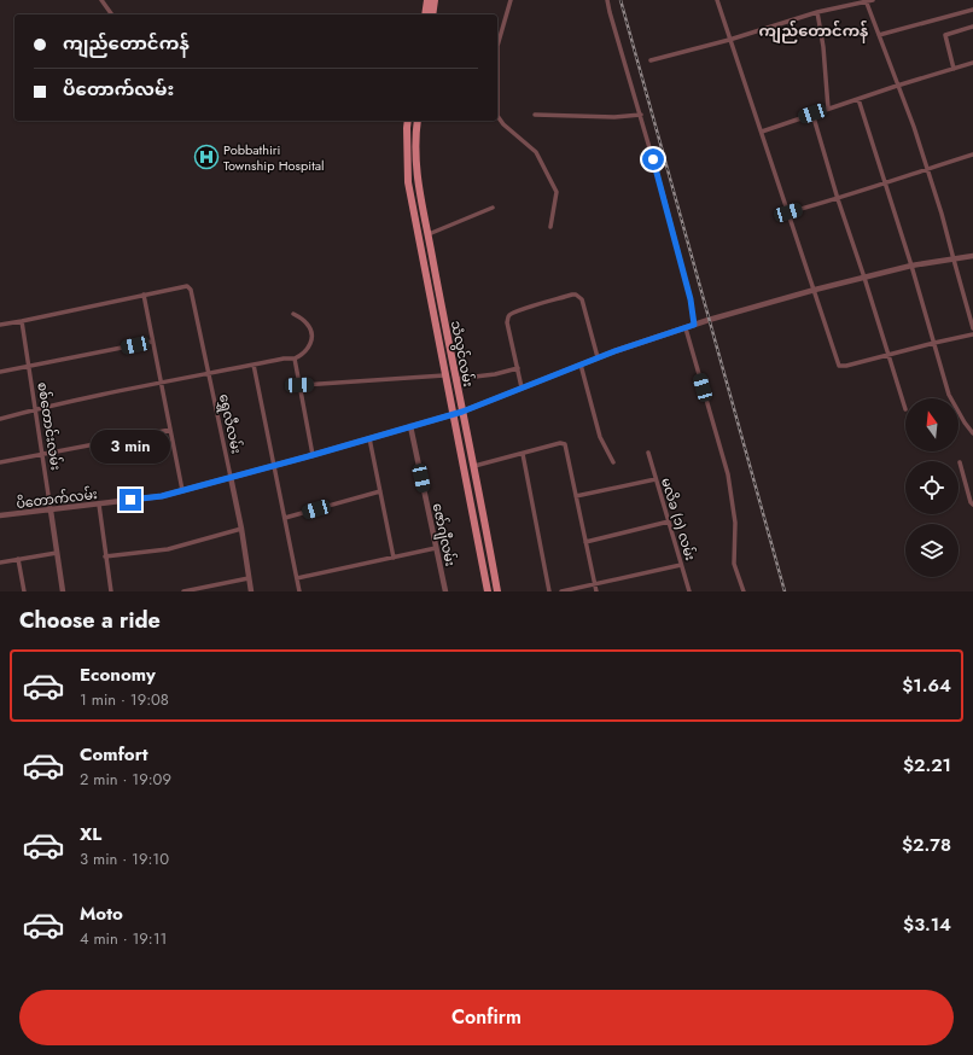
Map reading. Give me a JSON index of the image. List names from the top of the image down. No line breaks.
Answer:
{"streets":{"main road":["သံလွင်လမ်း"],"street":["ရွှေလီလမ်း","စစ်တောင်းလမ်း","ပိတောက်လမ်း","မလိခ (၁) လမ်း","ဇော်ဂျီလမ်း"]},"crossings":[["သံလွင်လမ်း","ပိတောက်လမ်း"],["ရွှေလီလမ်း","ပိတောက်လမ်း"],["စစ်တောင်းလမ်း","ပိတောက်လမ်း"],["ပိတောက်လမ်း","ဇော်ဂျီလမ်း"]],"districts":["ကျည်တောင်ကန်"],"places":{"hospital":["Pobbathiri Township Hospital"]},"north":"top","page":{"banner":["ကျည်တောင်ကန်","ပိတောက်လမ်း"],"bubble":"3 min","heading":"Choose a ride","list":[{"name":"Economy","note":"1 min · 19:08","value":"$1.64"},{"name":"Comfort","note":"2 min · 19:09","value":"$2.21"},{"name":"XL","note":"3 min · 19:10","value":"$2.78"},{"name":"Moto","note":"4 min · 19:11","value":"$3.14"}],"buttons":"Confirm"}}
